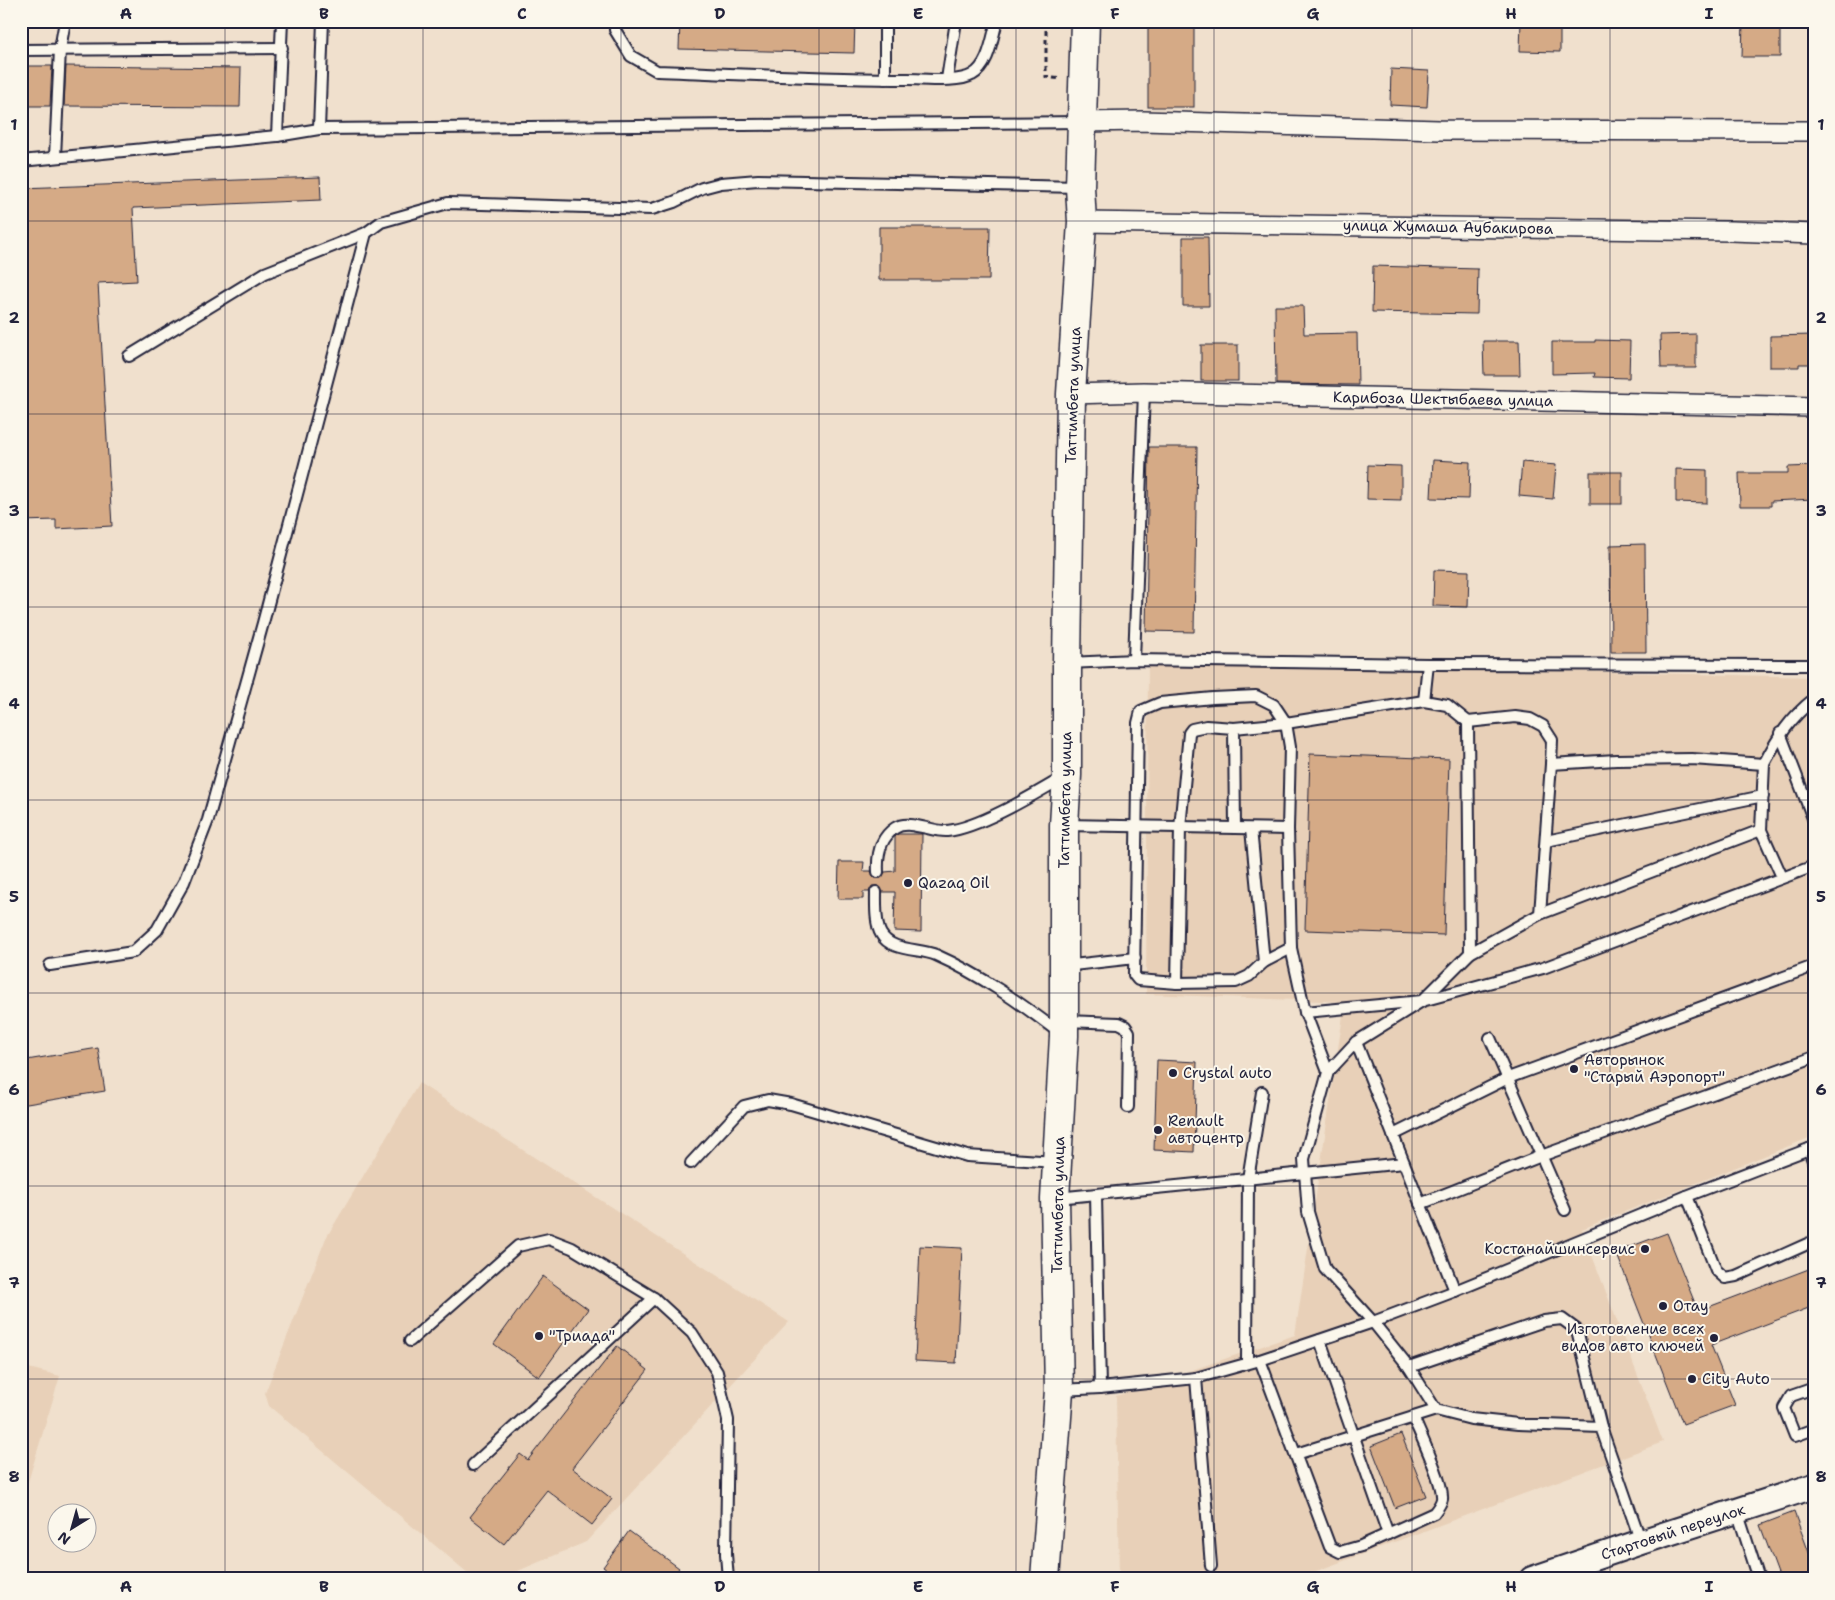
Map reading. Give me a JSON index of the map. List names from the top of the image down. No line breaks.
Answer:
{"streets":{"main road":["Таттимбета улица"],"street":["улица Жумаша Аубакирова","Карибоза Шектыбаева улица","Стартовый переулок"]},"crossings":[["улица Жумаша Аубакирова","Таттимбета улица"],["Таттимбета улица","Карибоза Шектыбаева улица"]],"places":["Qazaq Oil","Авторынок \"Старый Аэропорт\"","Crystal auto","Renault автоцентр","Костанайшинсервис","Отау","\"Триада\"","Изготовление всех видов авто ключей","City Auto"],"north":"bottom left","grid":{"columns":["A","B","C","D","E","F","G","H","I"],"rows":["1","2","3","4","5","6","7","8"]}}
